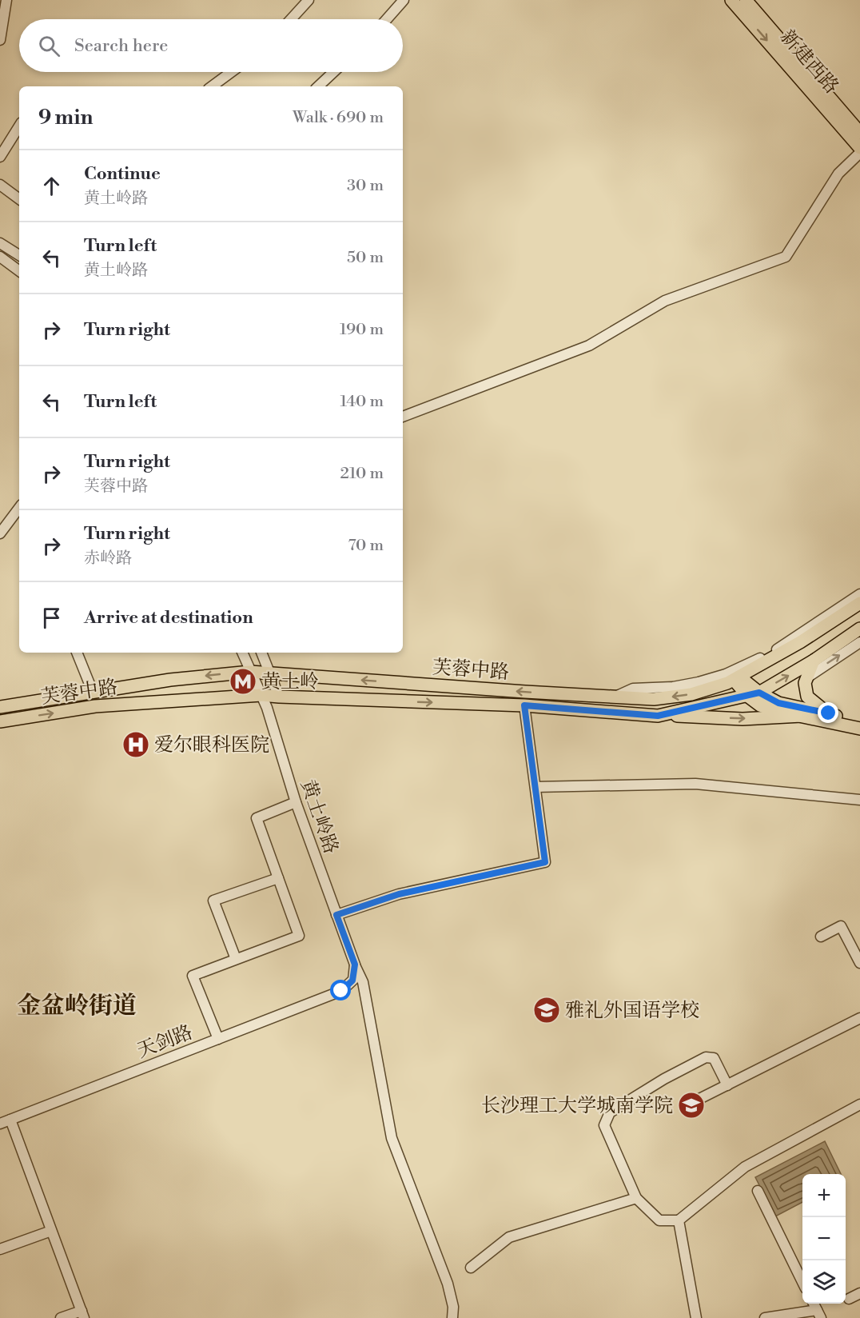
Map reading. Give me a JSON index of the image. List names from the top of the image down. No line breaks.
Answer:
{"streets":{"main road":["新建西路","芙蓉中路"],"street":["黄土岭路","天剑路"]},"crossings":[["芙蓉中路","黄土岭路"],["黄土岭路","天剑路"]],"districts":["金盆岭街道"],"places":{"metro station":["黄土岭"],"hospital":["爱尔眼科医院"],"school or university":["雅礼外国语学校","长沙理工大学城南学院"]},"page":{"search":"Search here","heading":["9 min","Walk · 690 m"],"list":[["Continue","黄土岭路","30 m"],["Turn left","黄土岭路","50 m"],["Turn right","190 m"],["Turn left","140 m"],["Turn right","芙蓉中路","210 m"],["Turn right","赤岭路","70 m"],"Arrive at destination"],"map_buttons":["+","−"]}}
